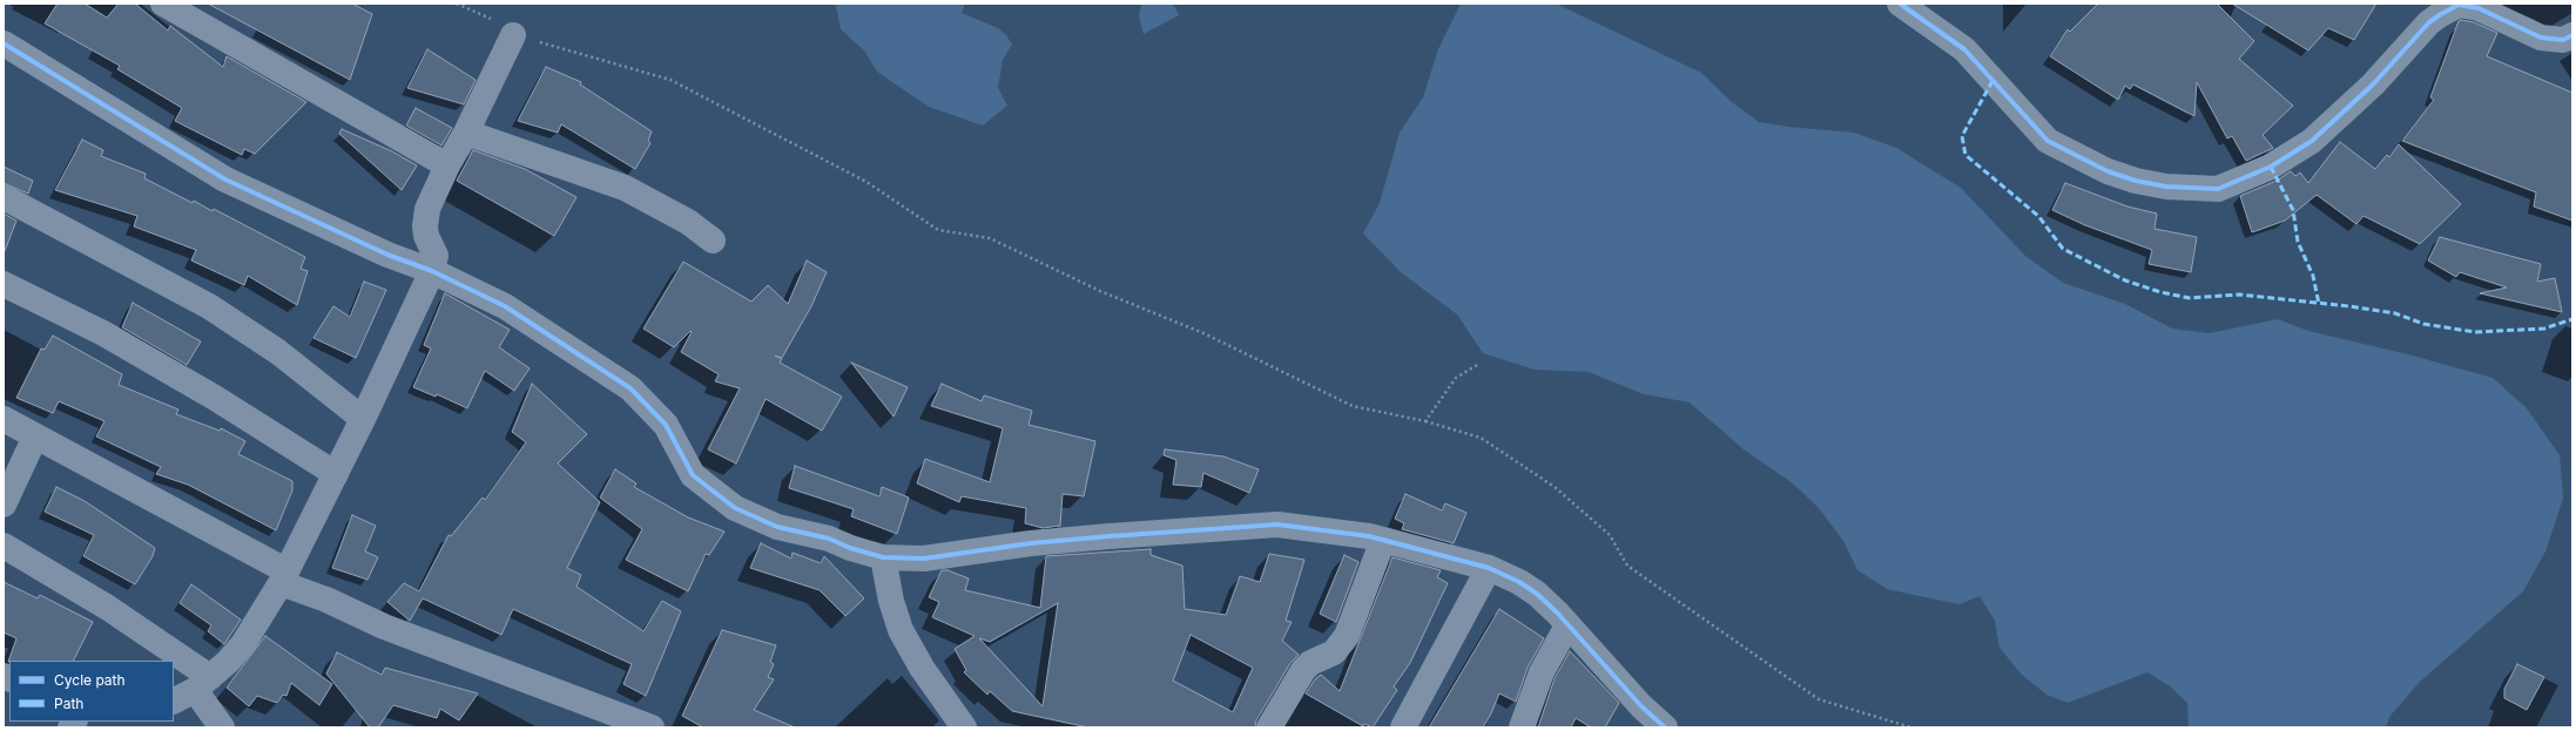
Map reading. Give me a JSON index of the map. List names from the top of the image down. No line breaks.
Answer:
{"legend":["Cycle path","Path"]}
